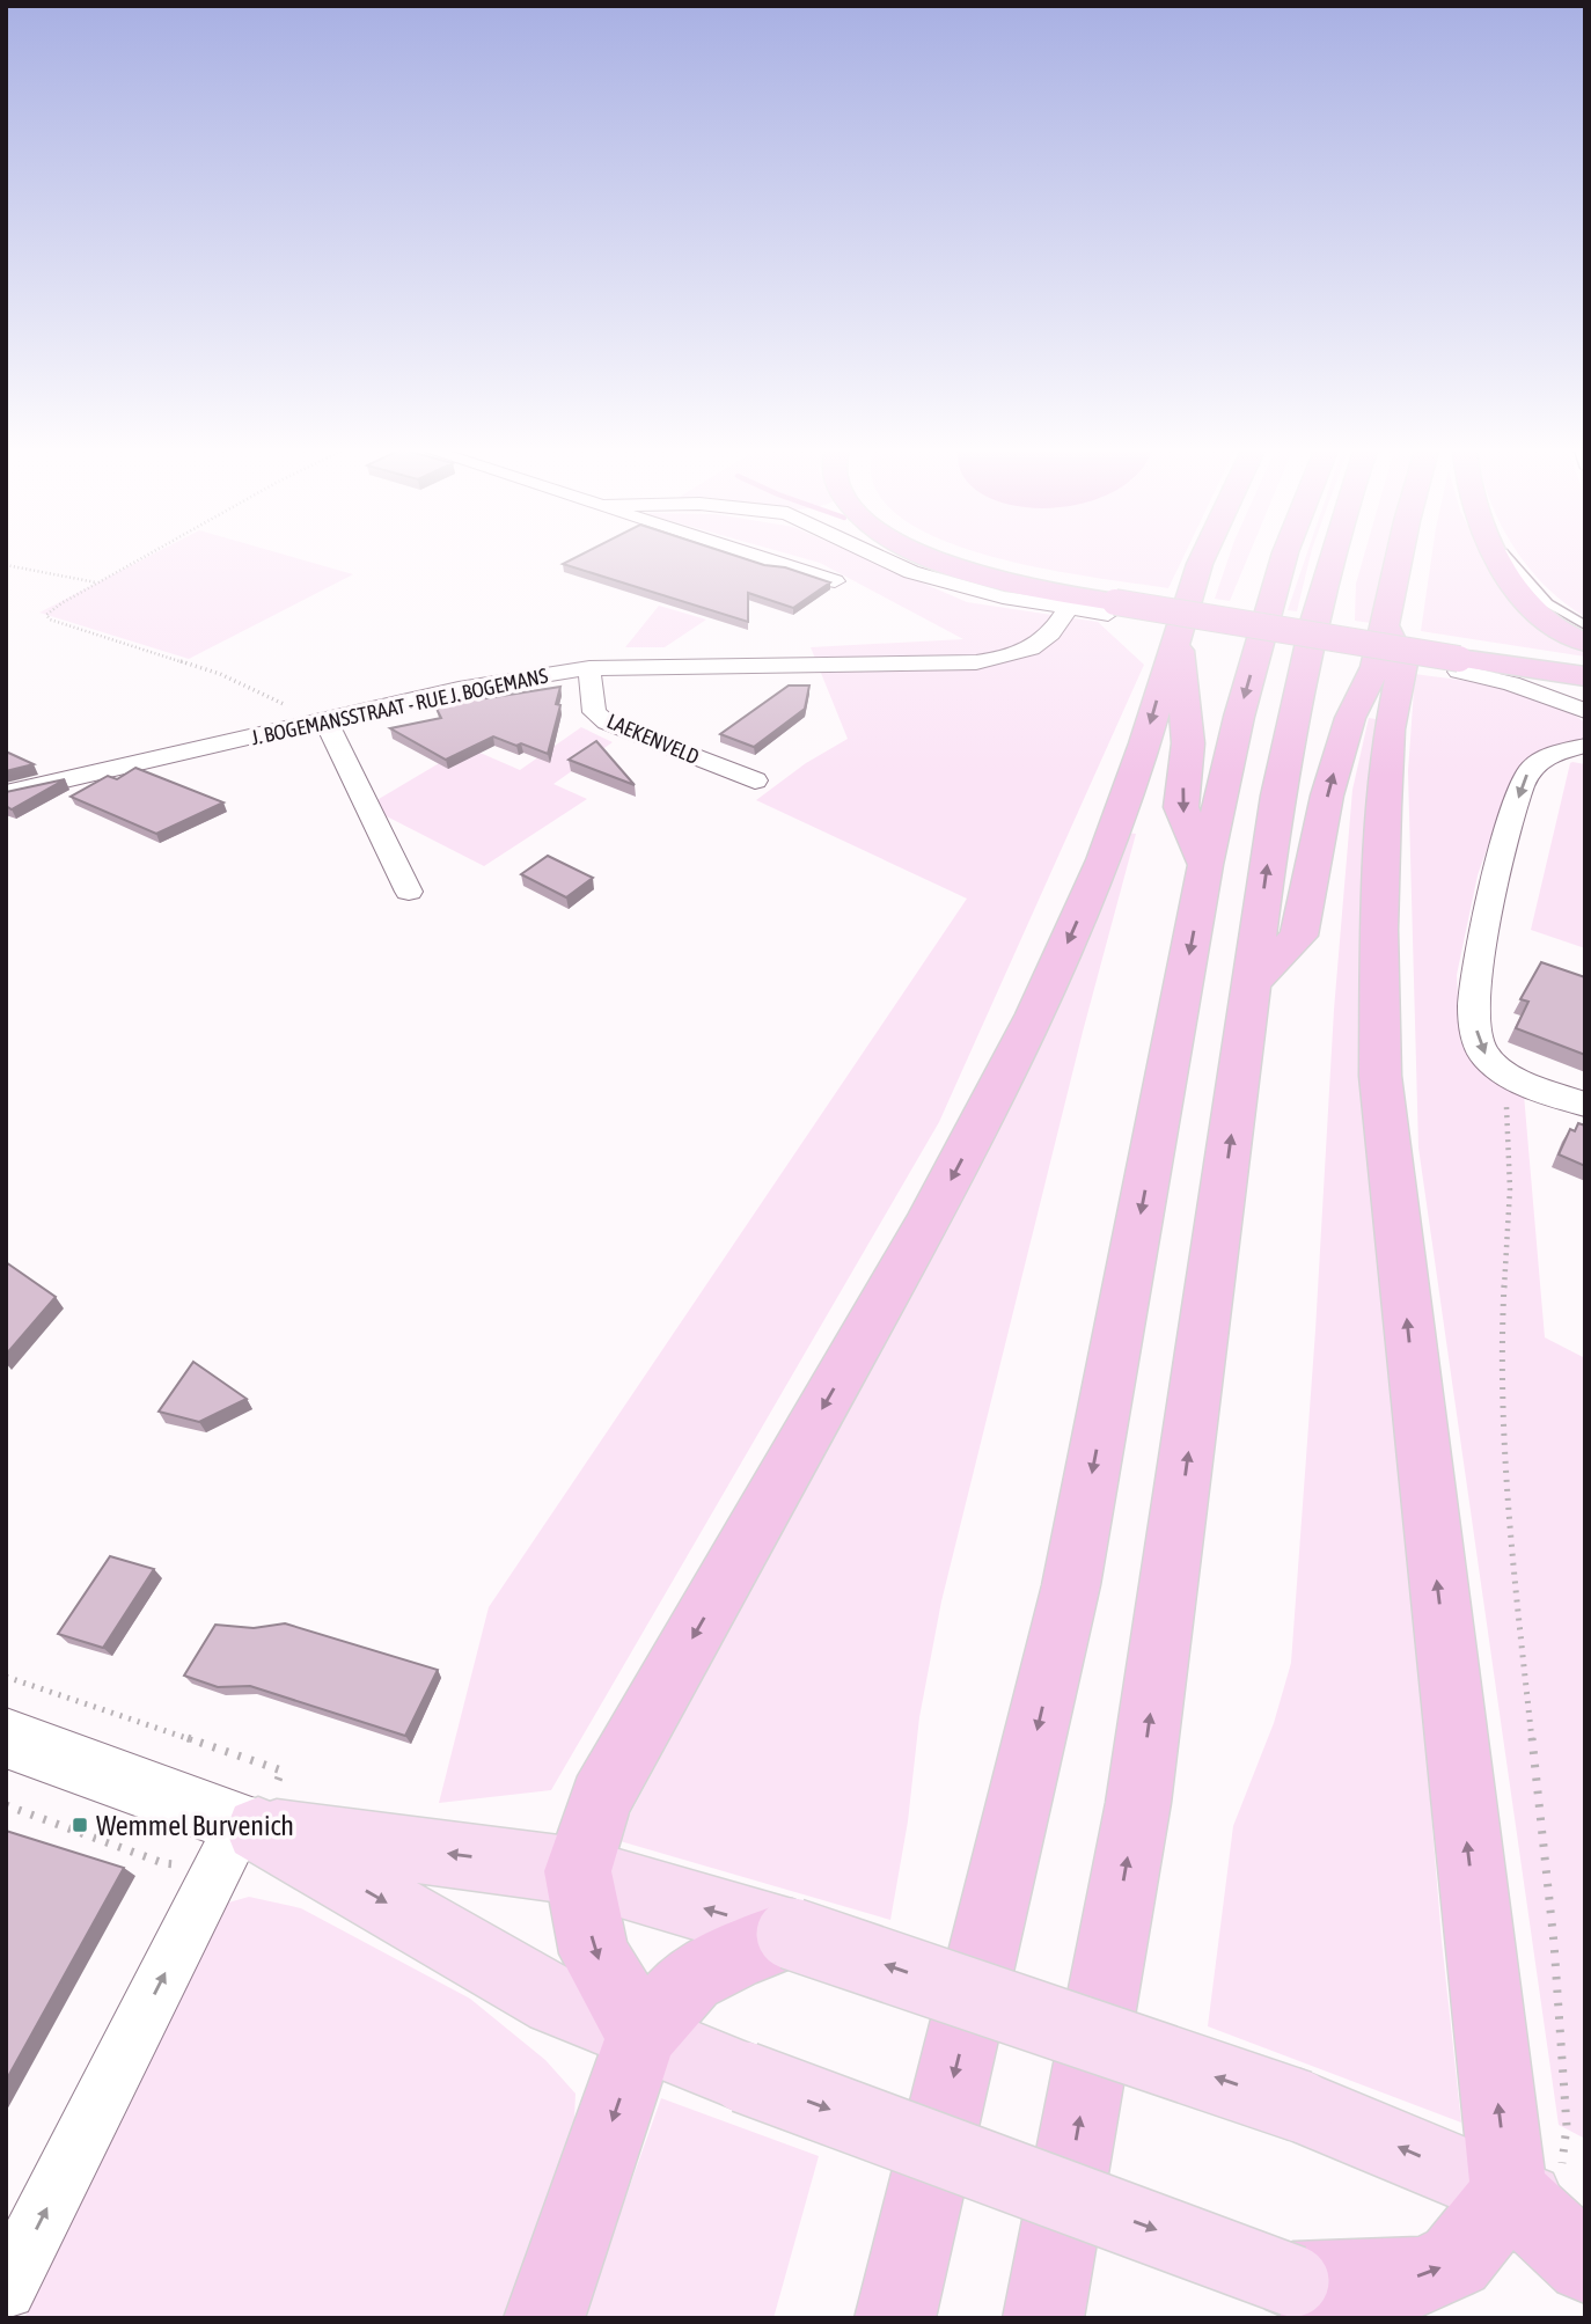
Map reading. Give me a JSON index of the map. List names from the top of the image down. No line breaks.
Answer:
{"streets":{"street":["J. BOGEMANSSTRAAT - RUE J. BOGEMANS","LAEKENVELD"]},"crossings":[["J. BOGEMANSSTRAAT - RUE J. BOGEMANS","LAEKENVELD"]],"places":{"transit":["Wemmel Burvenich"]}}
